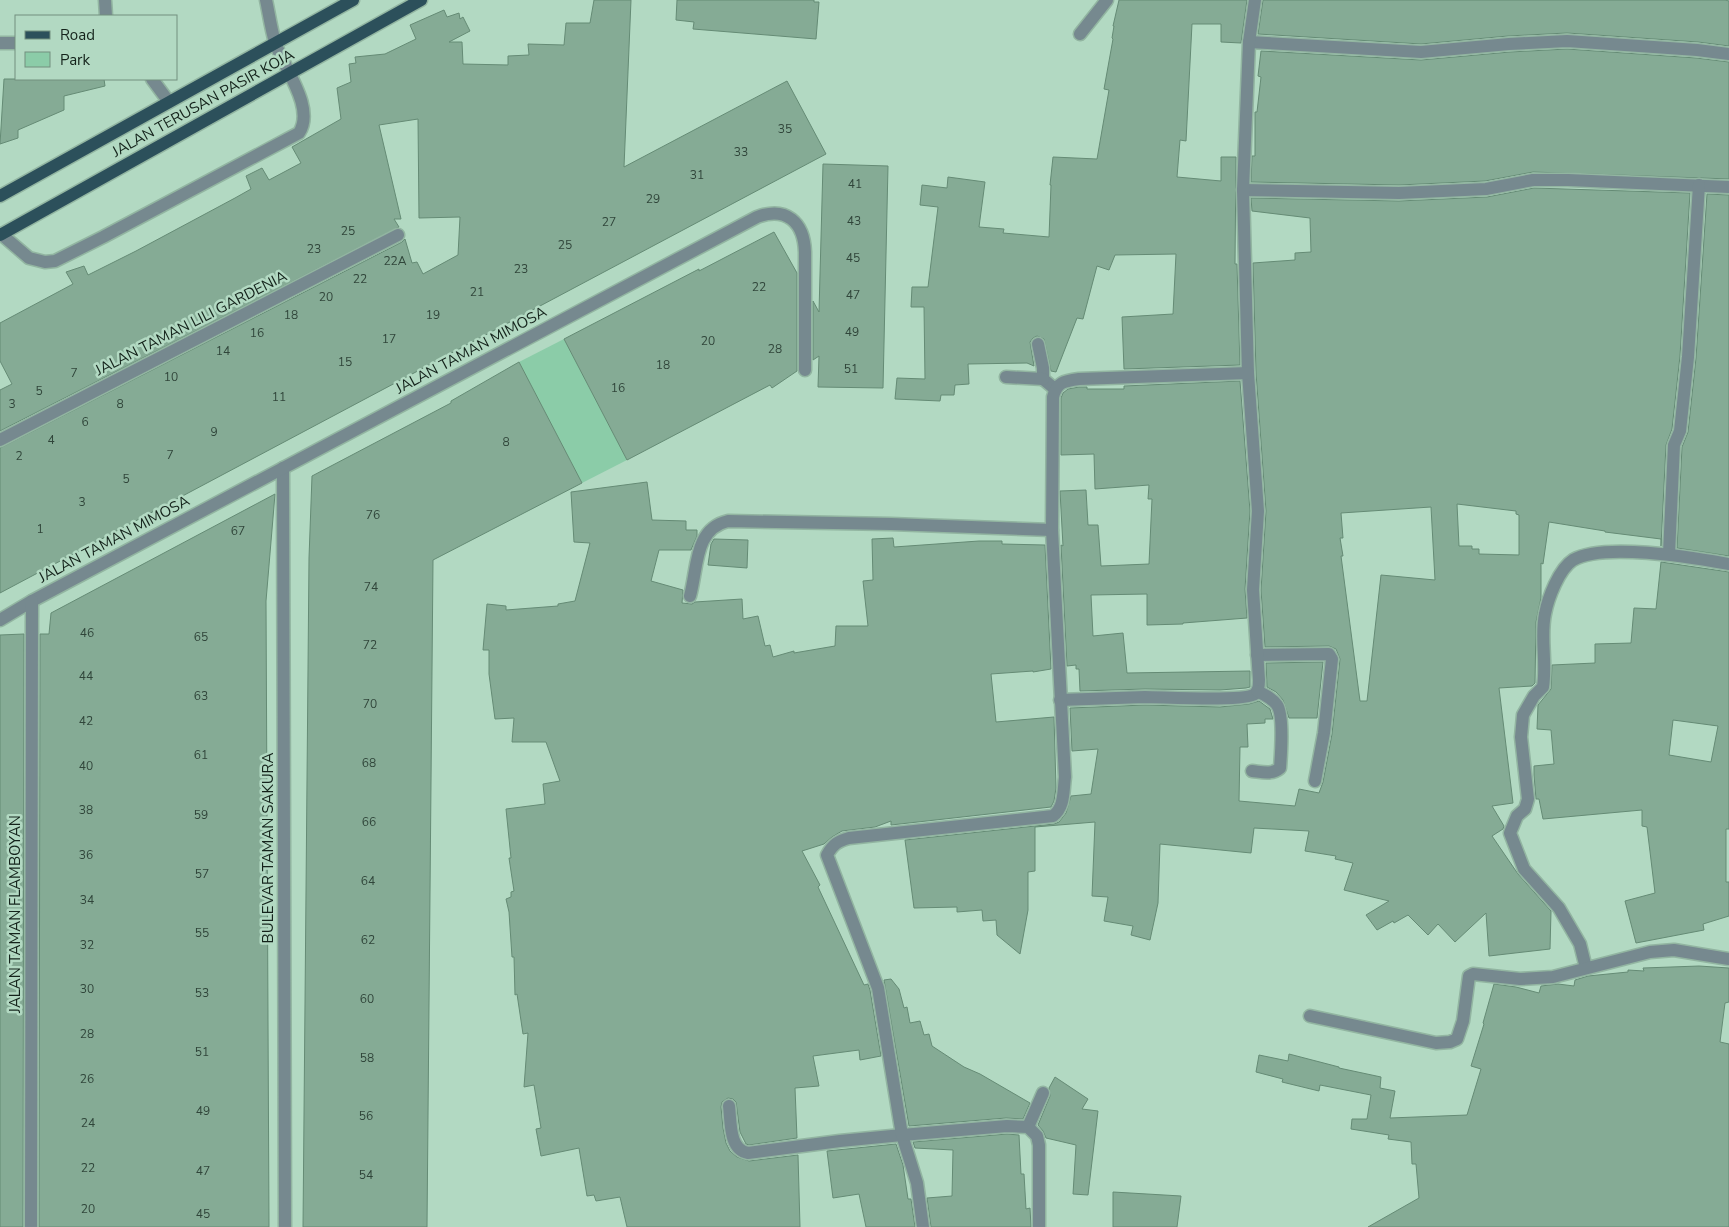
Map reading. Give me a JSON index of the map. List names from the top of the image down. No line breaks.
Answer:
{"streets":{"main road":["JALAN TERUSAN PASIR KOJA"],"street":["JALAN TAMAN LILI GARDENIA","JALAN TAMAN MIMOSA","BULEVAR TAMAN SAKURA","JALAN TAMAN FLAMBOYAN"]},"crossings":[["JALAN TAMAN MIMOSA","BULEVAR TAMAN SAKURA"],["JALAN TAMAN MIMOSA","JALAN TAMAN FLAMBOYAN"]],"house_numbers":["35","33","31","41","29","43","27","25","25","23","45","22A","23","22","22","21","47","20","18","19","49","16","17","20","28","14","15","18","51","7","10","16","5","11","3","8","6","9","4","8","7","2","5","3","76","1","67","74","46","65","72","44","63","70","42","61","68","40","38","59","66","36","57","64","34","55","62","32","30","53","60","28","51","58","26","49","56","24","22","47","54","20","45"],"legend":["Road","Park"]}
